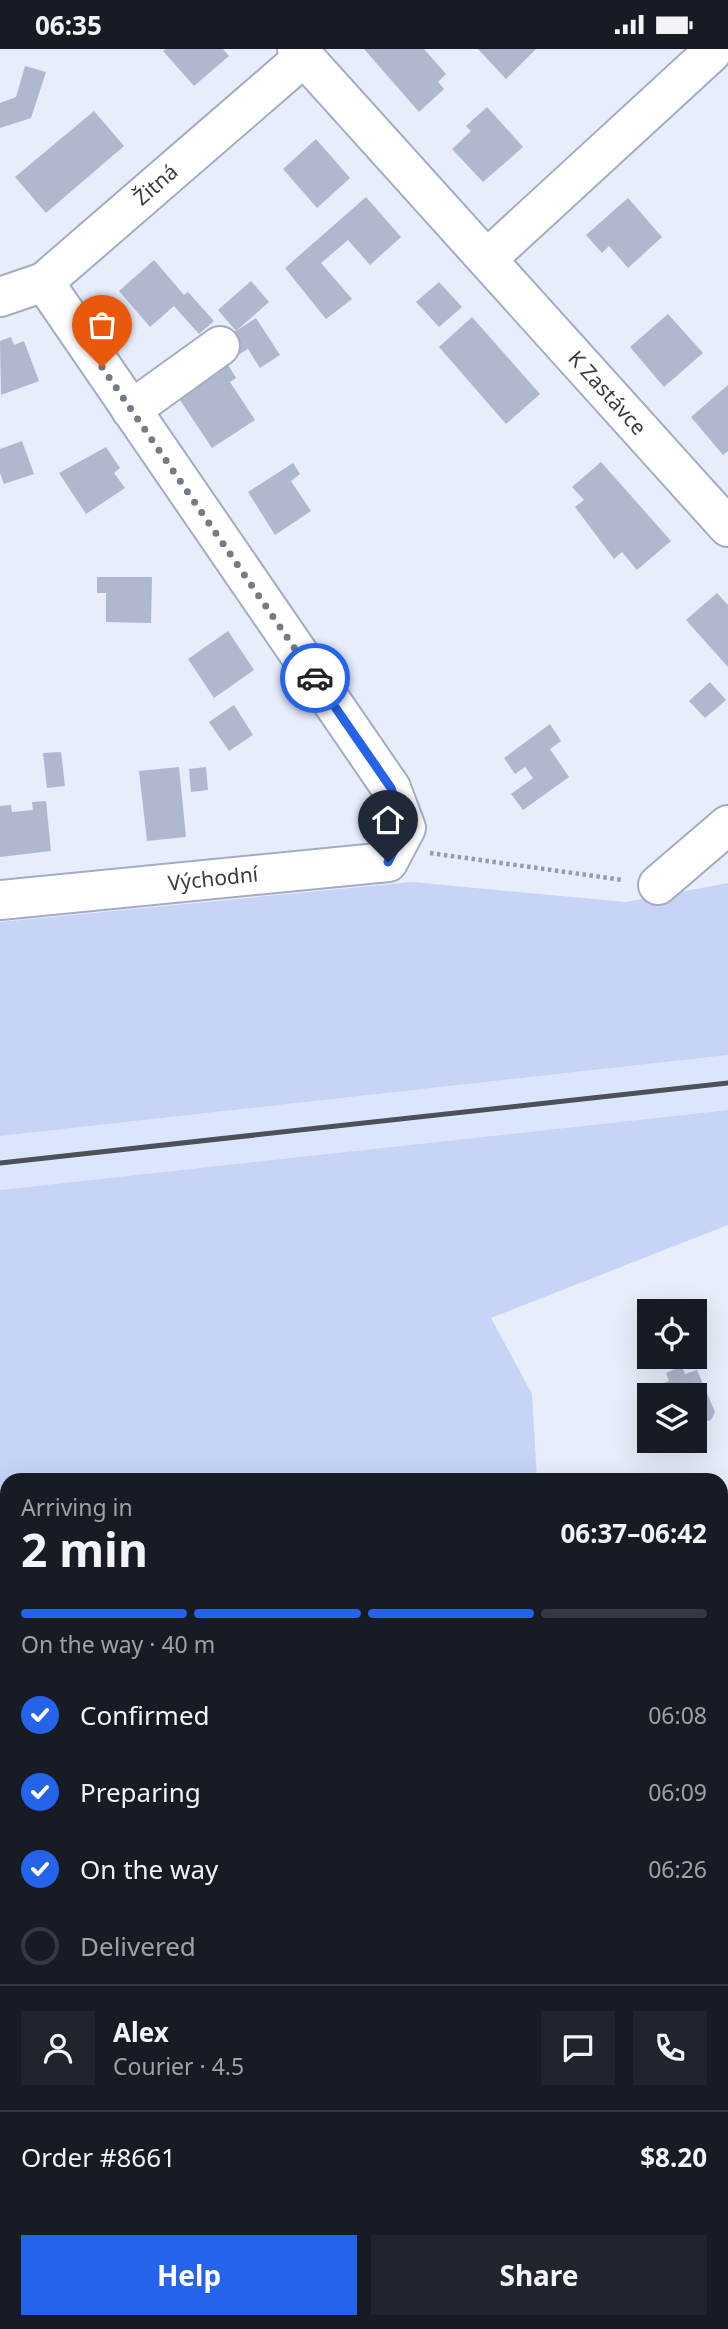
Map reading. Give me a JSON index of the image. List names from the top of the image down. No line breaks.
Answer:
{"streets":{"street":["Žitná","K Zastávce","Východní"]},"crossings":[["Žitná","K Zastávce"]],"page":{"status":"06:35","heading":["2 min","Arriving in","06:37–06:42"],"panel":["Alex","Courier · 4.5","Order #8661","$8.20"],"bar":"On the way · 40 m","list":[["Confirmed","06:08"],["Preparing","06:09"],["On the way","06:26"],"Delivered"],"buttons":["Help","Share"]}}
